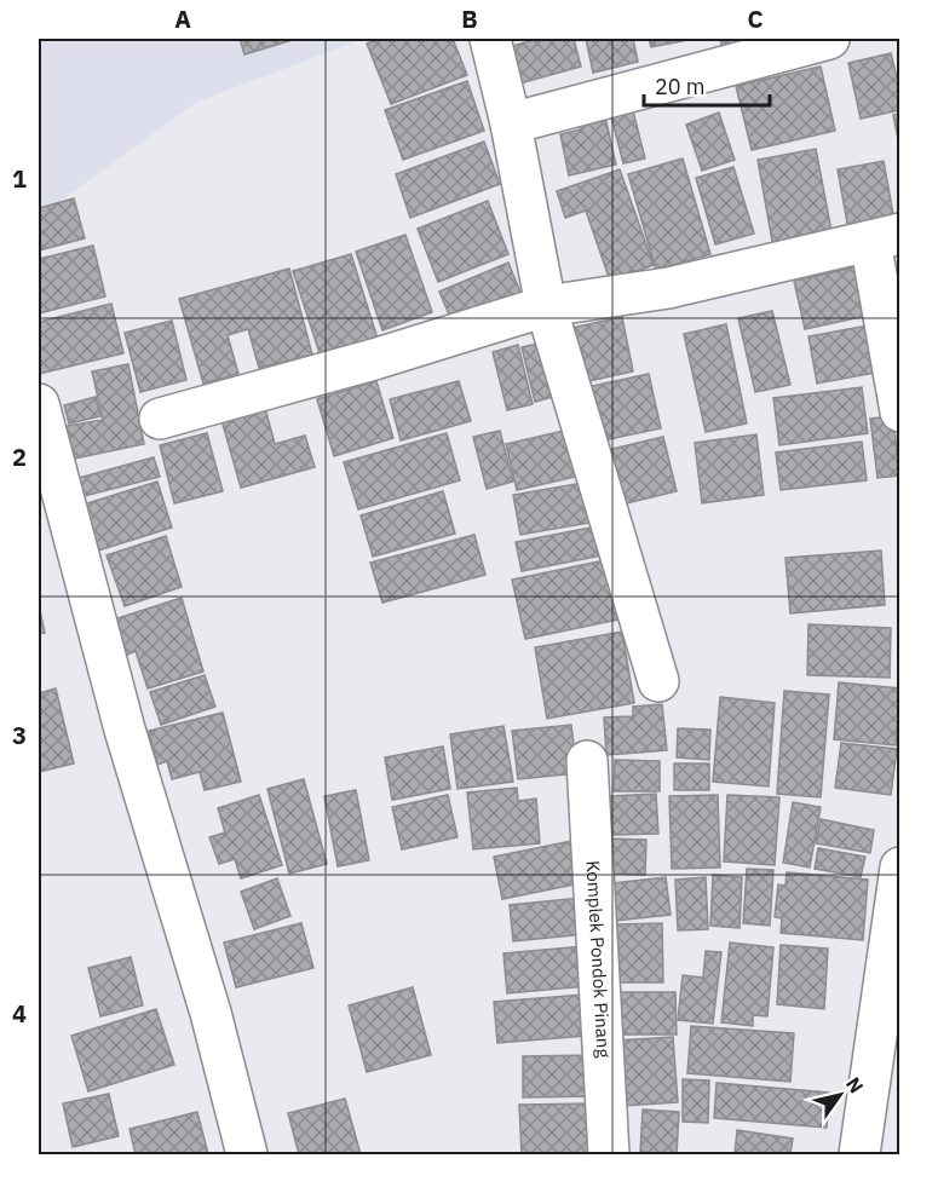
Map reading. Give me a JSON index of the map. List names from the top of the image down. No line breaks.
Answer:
{"streets":{"street":["Komplek Pondok Pinang"]},"scale_bar":"20 m","north":"top right","grid":{"columns":["A","B","C"],"rows":["1","2","3","4"]}}
